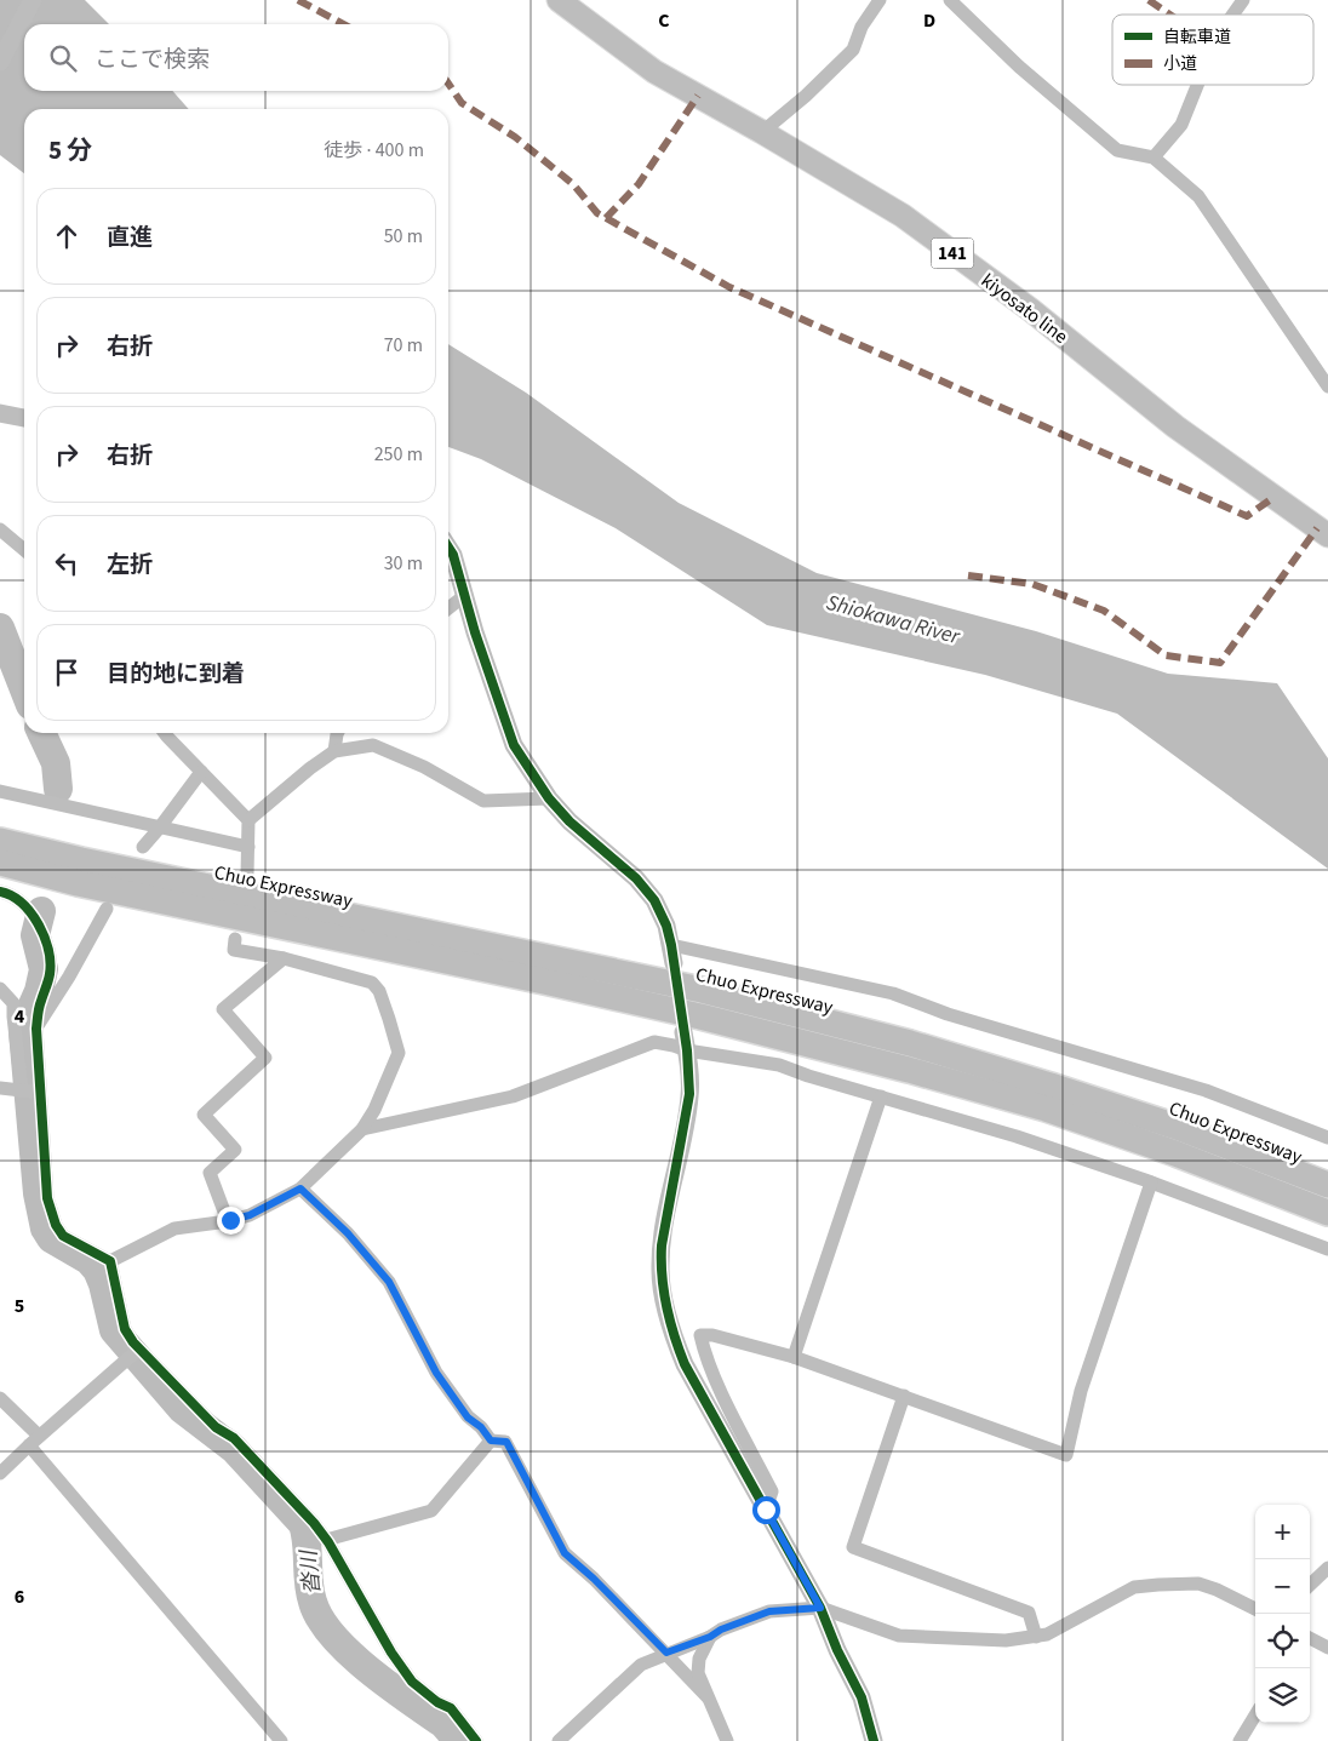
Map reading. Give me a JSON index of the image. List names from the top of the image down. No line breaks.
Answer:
{"streets":{"highway":["141","kiyosato line","Chuo Expressway"]},"water":["Shiokawa River","沓川"],"legend":["自転車道","小道"],"page":{"search":"ここで検索","heading":["5 分","徒歩 · 400 m"],"list":[["直進","50 m"],["右折","70 m"],["右折","250 m"],["左折","30 m"],"目的地に到着"],"map_buttons":["+","−"]},"grid":{"columns":["C","D"],"rows":["4","5","6"]}}
